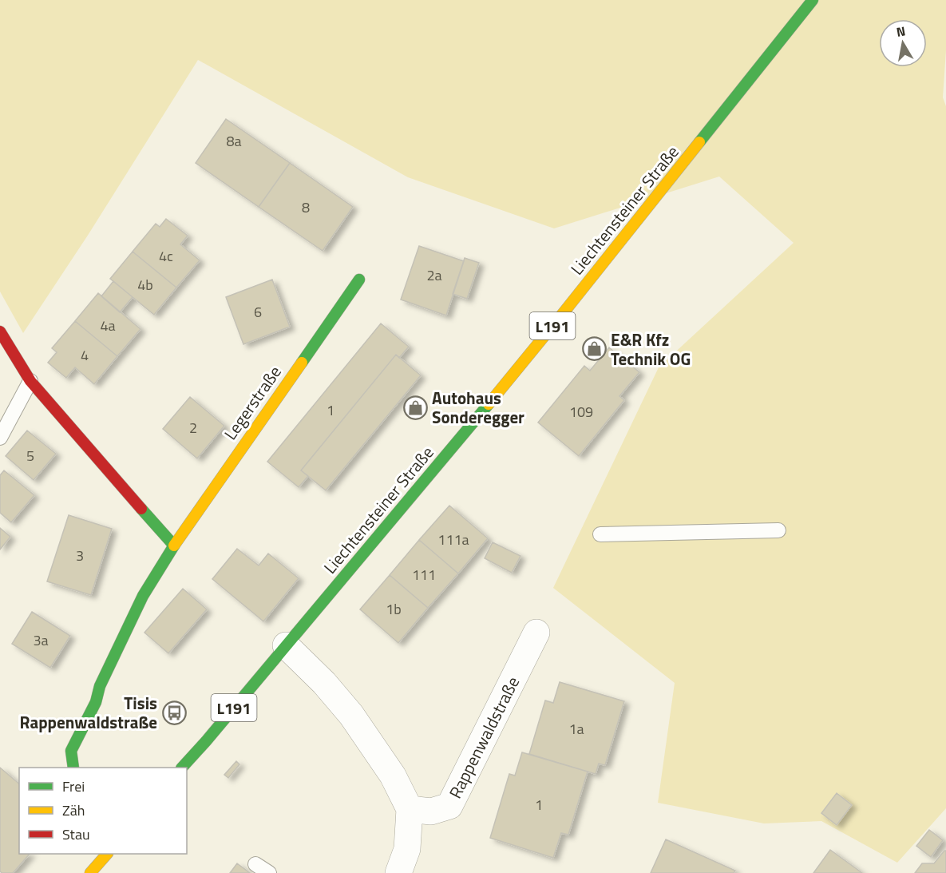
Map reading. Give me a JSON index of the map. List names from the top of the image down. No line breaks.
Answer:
{"streets":{"main road":["Liechtensteiner Straße","L191","Legerstraße"],"street":["Rappenwaldstraße"]},"places":{"shop":["E&R Kfz Technik OG","Autohaus Sonderegger"],"bus stop":["Tisis Rappenwaldstraße"]},"house_numbers":["8a","8","4c","2a","4b","6","4a","4","1","109","2","5","111a","3","111","1b","3a","1a","1"],"legend":["Frei","Zäh","Stau"],"north":"top"}
